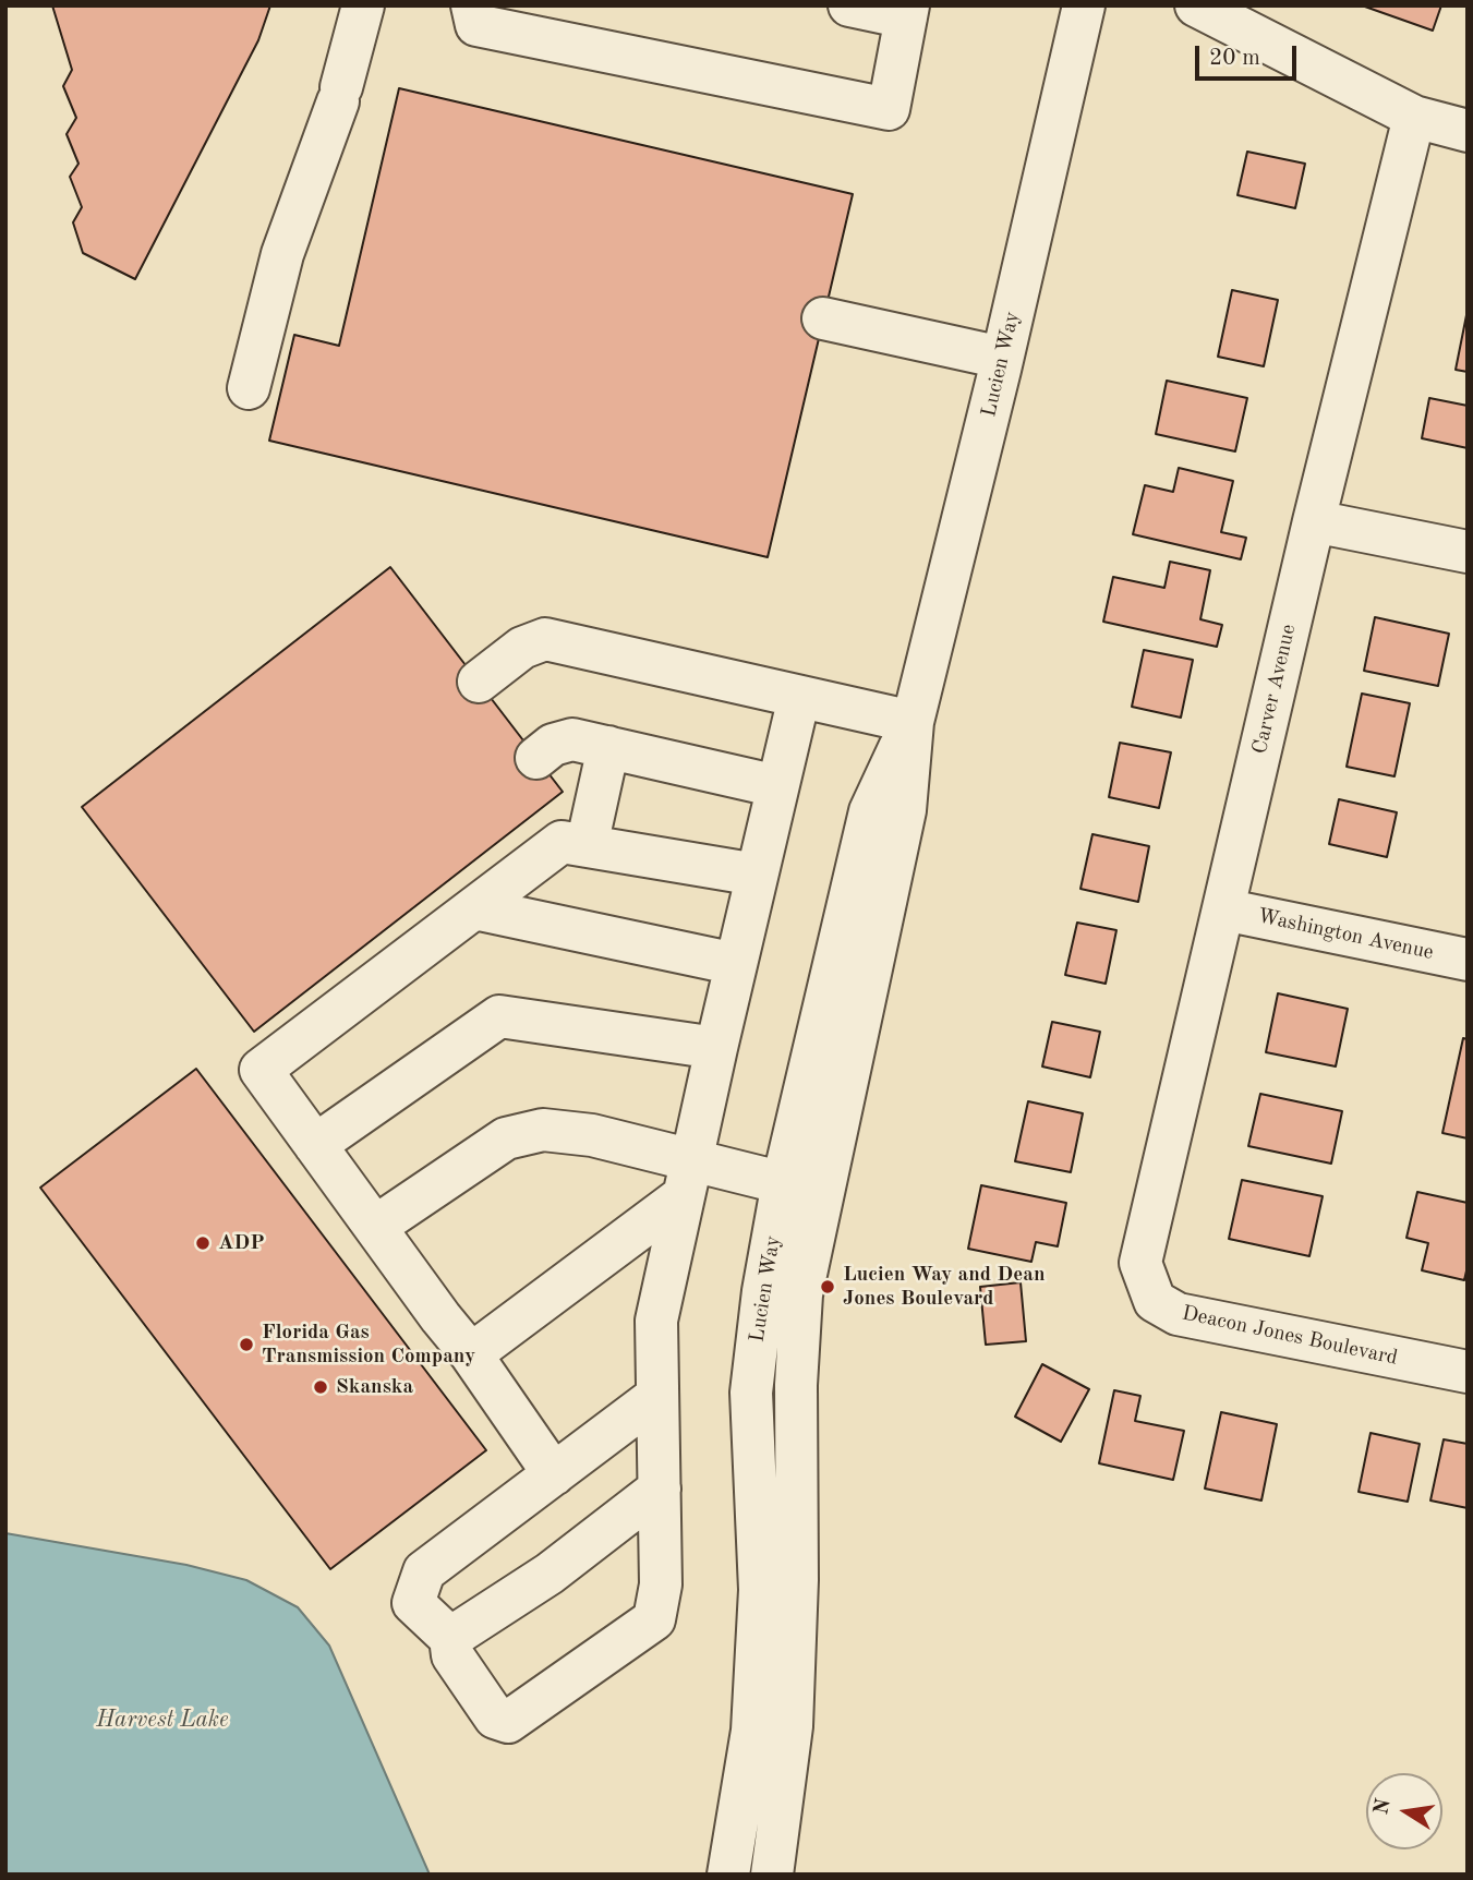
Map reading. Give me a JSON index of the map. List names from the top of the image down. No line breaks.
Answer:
{"streets":{"street":["Lucien Way","Carver Avenue","Washington Avenue","Deacon Jones Boulevard"]},"crossings":[["Carver Avenue","Washington Avenue"],["Carver Avenue","Deacon Jones Boulevard"]],"water":["Harvest Lake"],"places":["ADP","Lucien Way and Dean Jones Boulevard","Florida Gas Transmission Company","Skanska"],"scale_bar":"20 m","north":"left"}
